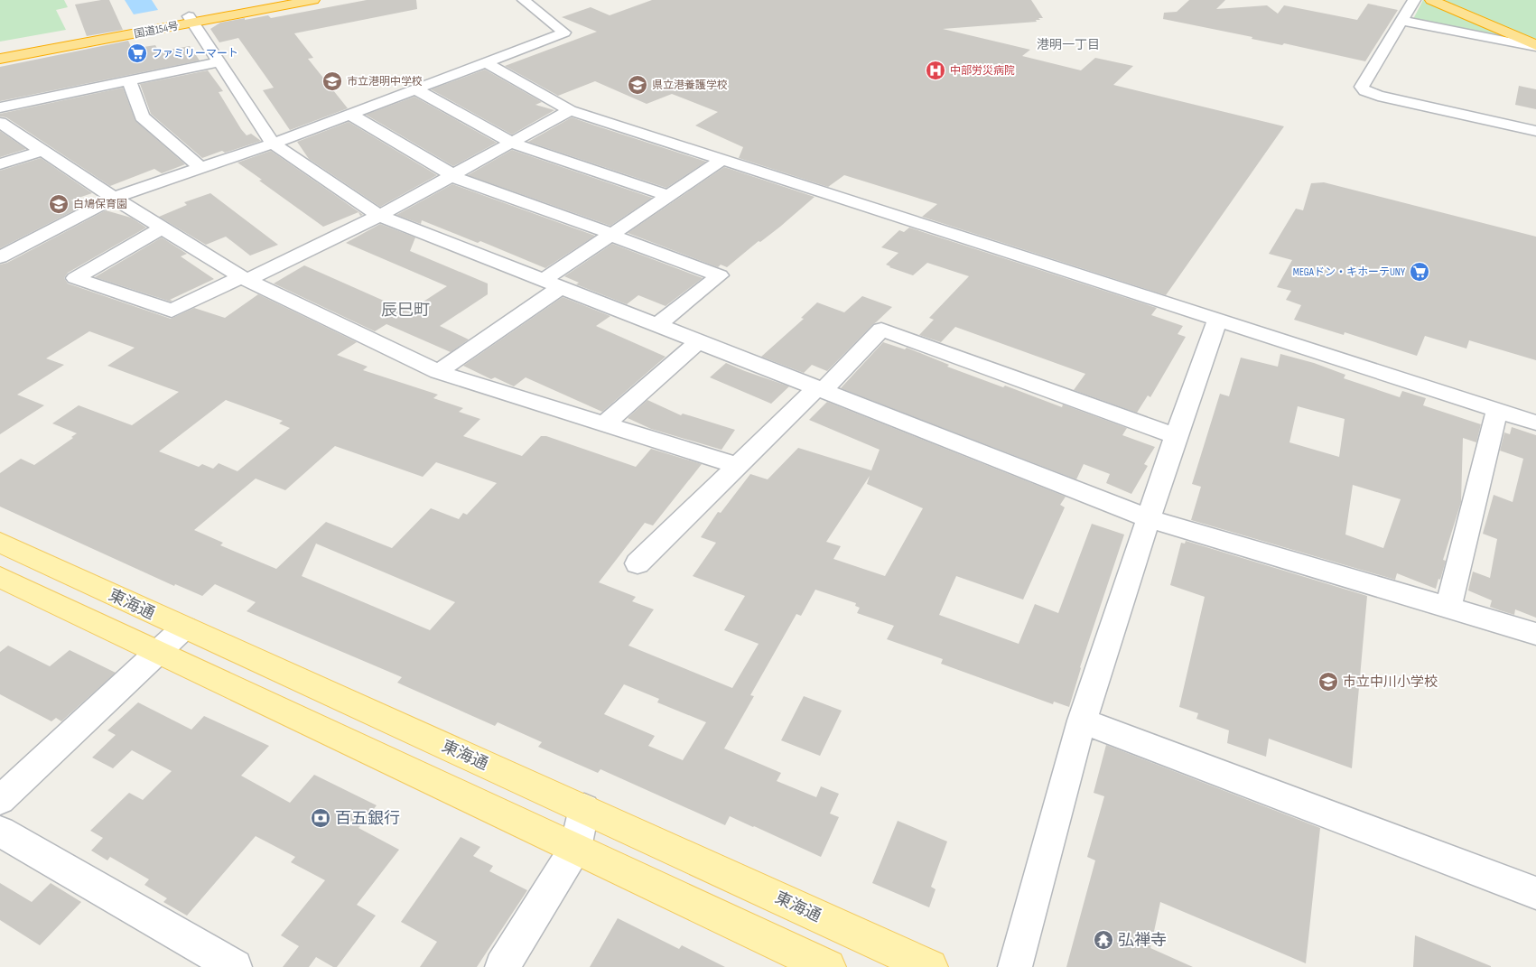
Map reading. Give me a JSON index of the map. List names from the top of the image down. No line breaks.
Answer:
{"streets":{"highway":["国道154号"],"main road":["東海通"]},"districts":["港明一丁目","辰巳町"],"places":{"supermarket":["ファミリーマート","MEGAドン・キホーテUNY"],"hospital":["中部労災病院"],"school or university":["市立港明中学校","県立港養護学校","白鳩保育園","市立中川小学校"],"bank":["百五銀行"],"temple":["弘禅寺"]}}
